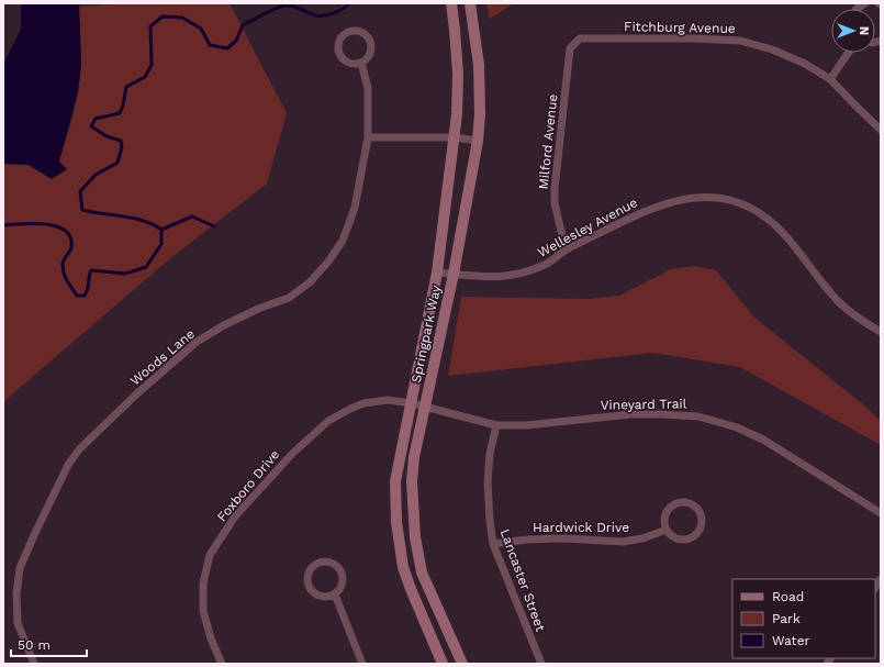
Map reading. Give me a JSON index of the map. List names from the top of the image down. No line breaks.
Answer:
{"streets":{"street":["Fitchburg Avenue","Milford Avenue","Wellesley Avenue","Springpark Way","Woods Lane","Vineyard Trail","Foxboro Drive","Hardwick Drive","Lancaster Street"]},"crossings":[["Fitchburg Avenue","Milford Avenue"],["Milford Avenue","Wellesley Avenue"],["Wellesley Avenue","Springpark Way"],["Springpark Way","Vineyard Trail"],["Springpark Way","Foxboro Drive"],["Vineyard Trail","Foxboro Drive"],["Vineyard Trail","Lancaster Street"],["Hardwick Drive","Lancaster Street"]],"legend":["Road","Park","Water"],"scale_bar":"50 m","north":"right"}
